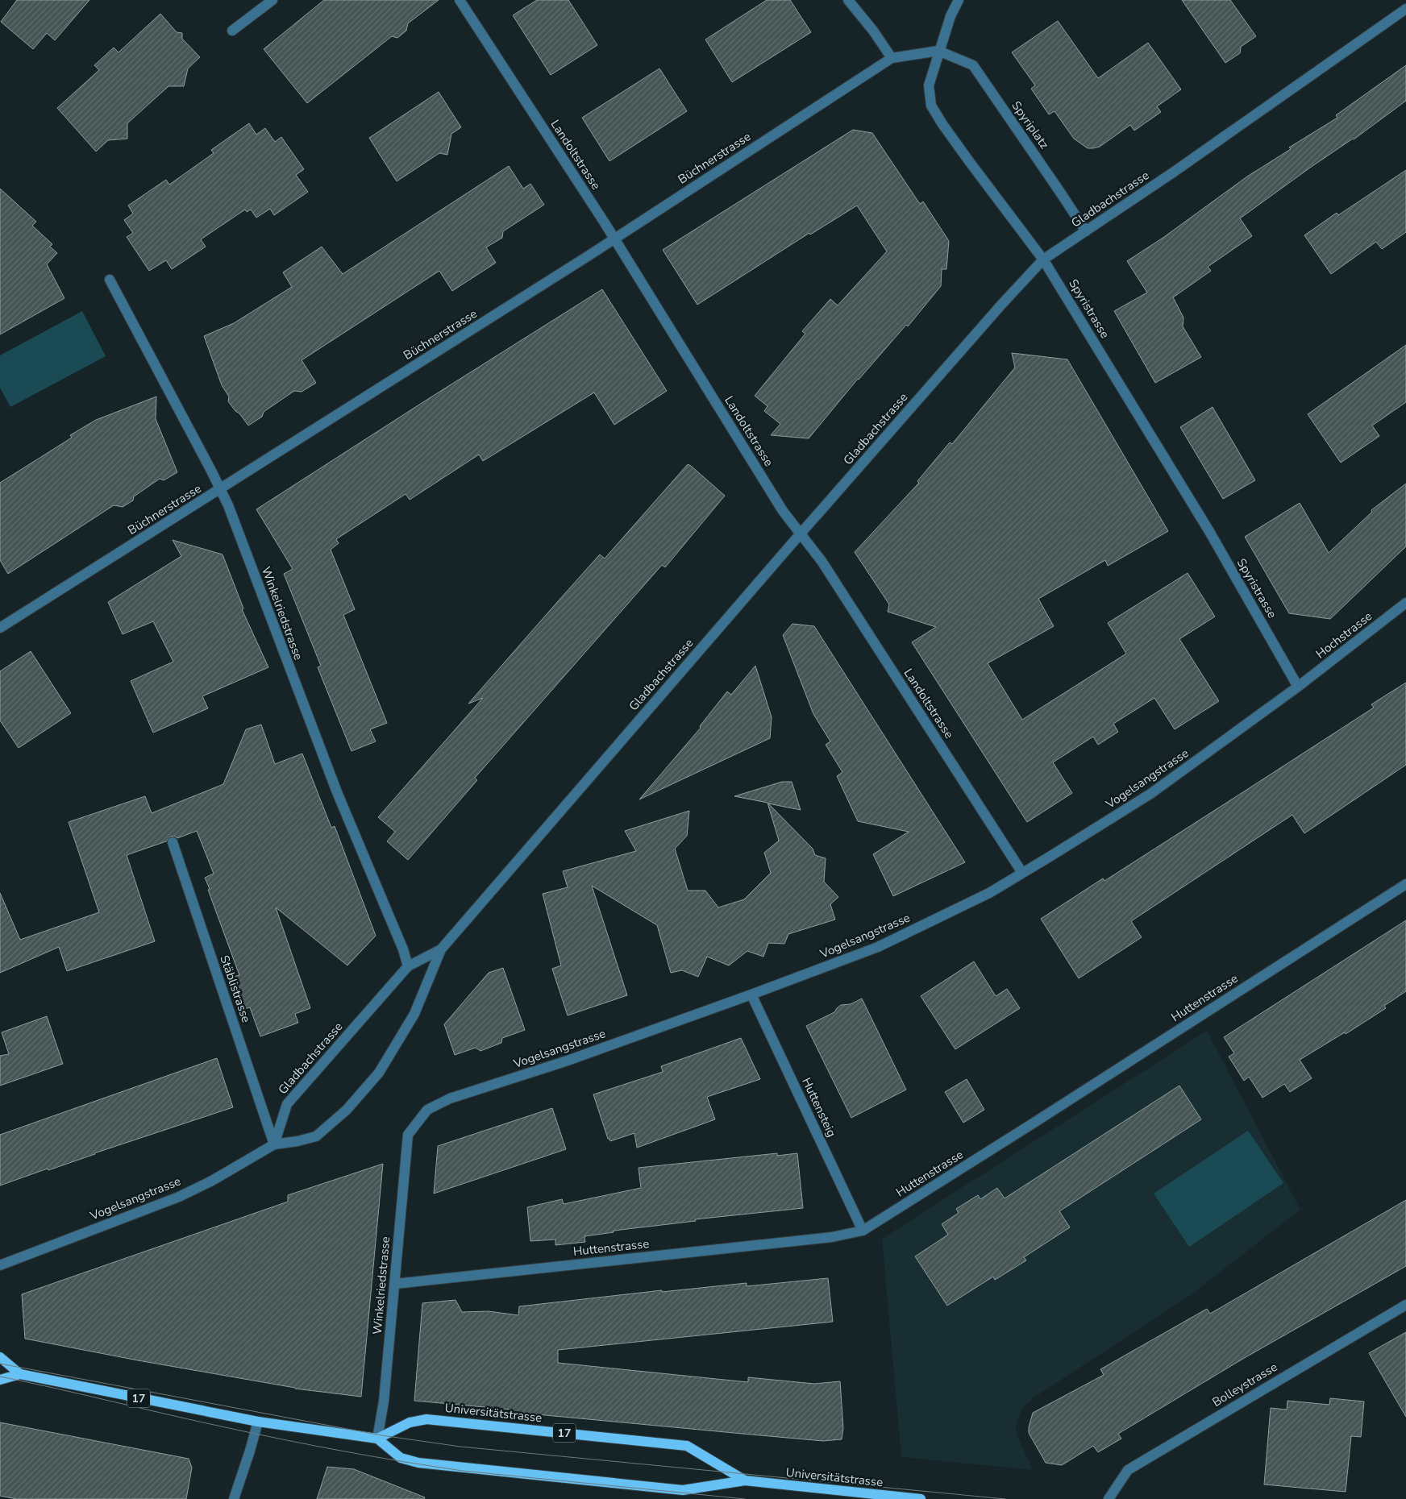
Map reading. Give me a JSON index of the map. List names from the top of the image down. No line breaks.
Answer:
{"streets":{"main road":["17","Universitätstrasse"],"street":["Spyriplatz","Landoltstrasse","Büchnerstrasse","Gladbachstrasse","Spyristrasse","Winkelriedstrasse","Hochstrasse","Vogelsangstrasse","Stäblistrasse","Huttenstrasse","Huttensteig","Bolleystrasse"]},"crossings":[["Spyriplatz","Gladbachstrasse"],["Spyriplatz","Spyristrasse"],["Landoltstrasse","Büchnerstrasse"],["Landoltstrasse","Gladbachstrasse"],["Landoltstrasse","Vogelsangstrasse"],["Büchnerstrasse","Winkelriedstrasse"],["Gladbachstrasse","Spyristrasse"],["Gladbachstrasse","Winkelriedstrasse"],["Gladbachstrasse","Vogelsangstrasse"],["Gladbachstrasse","Stäblistrasse"],["Spyristrasse","Hochstrasse"],["Spyristrasse","Vogelsangstrasse"],["Winkelriedstrasse","Vogelsangstrasse"],["Winkelriedstrasse","Huttenstrasse"],["Winkelriedstrasse","17"],["Winkelriedstrasse","Universitätstrasse"],["Hochstrasse","Vogelsangstrasse"],["Vogelsangstrasse","Stäblistrasse"],["Vogelsangstrasse","Huttensteig"],["Huttenstrasse","Huttensteig"],["17","Universitätstrasse"]]}
